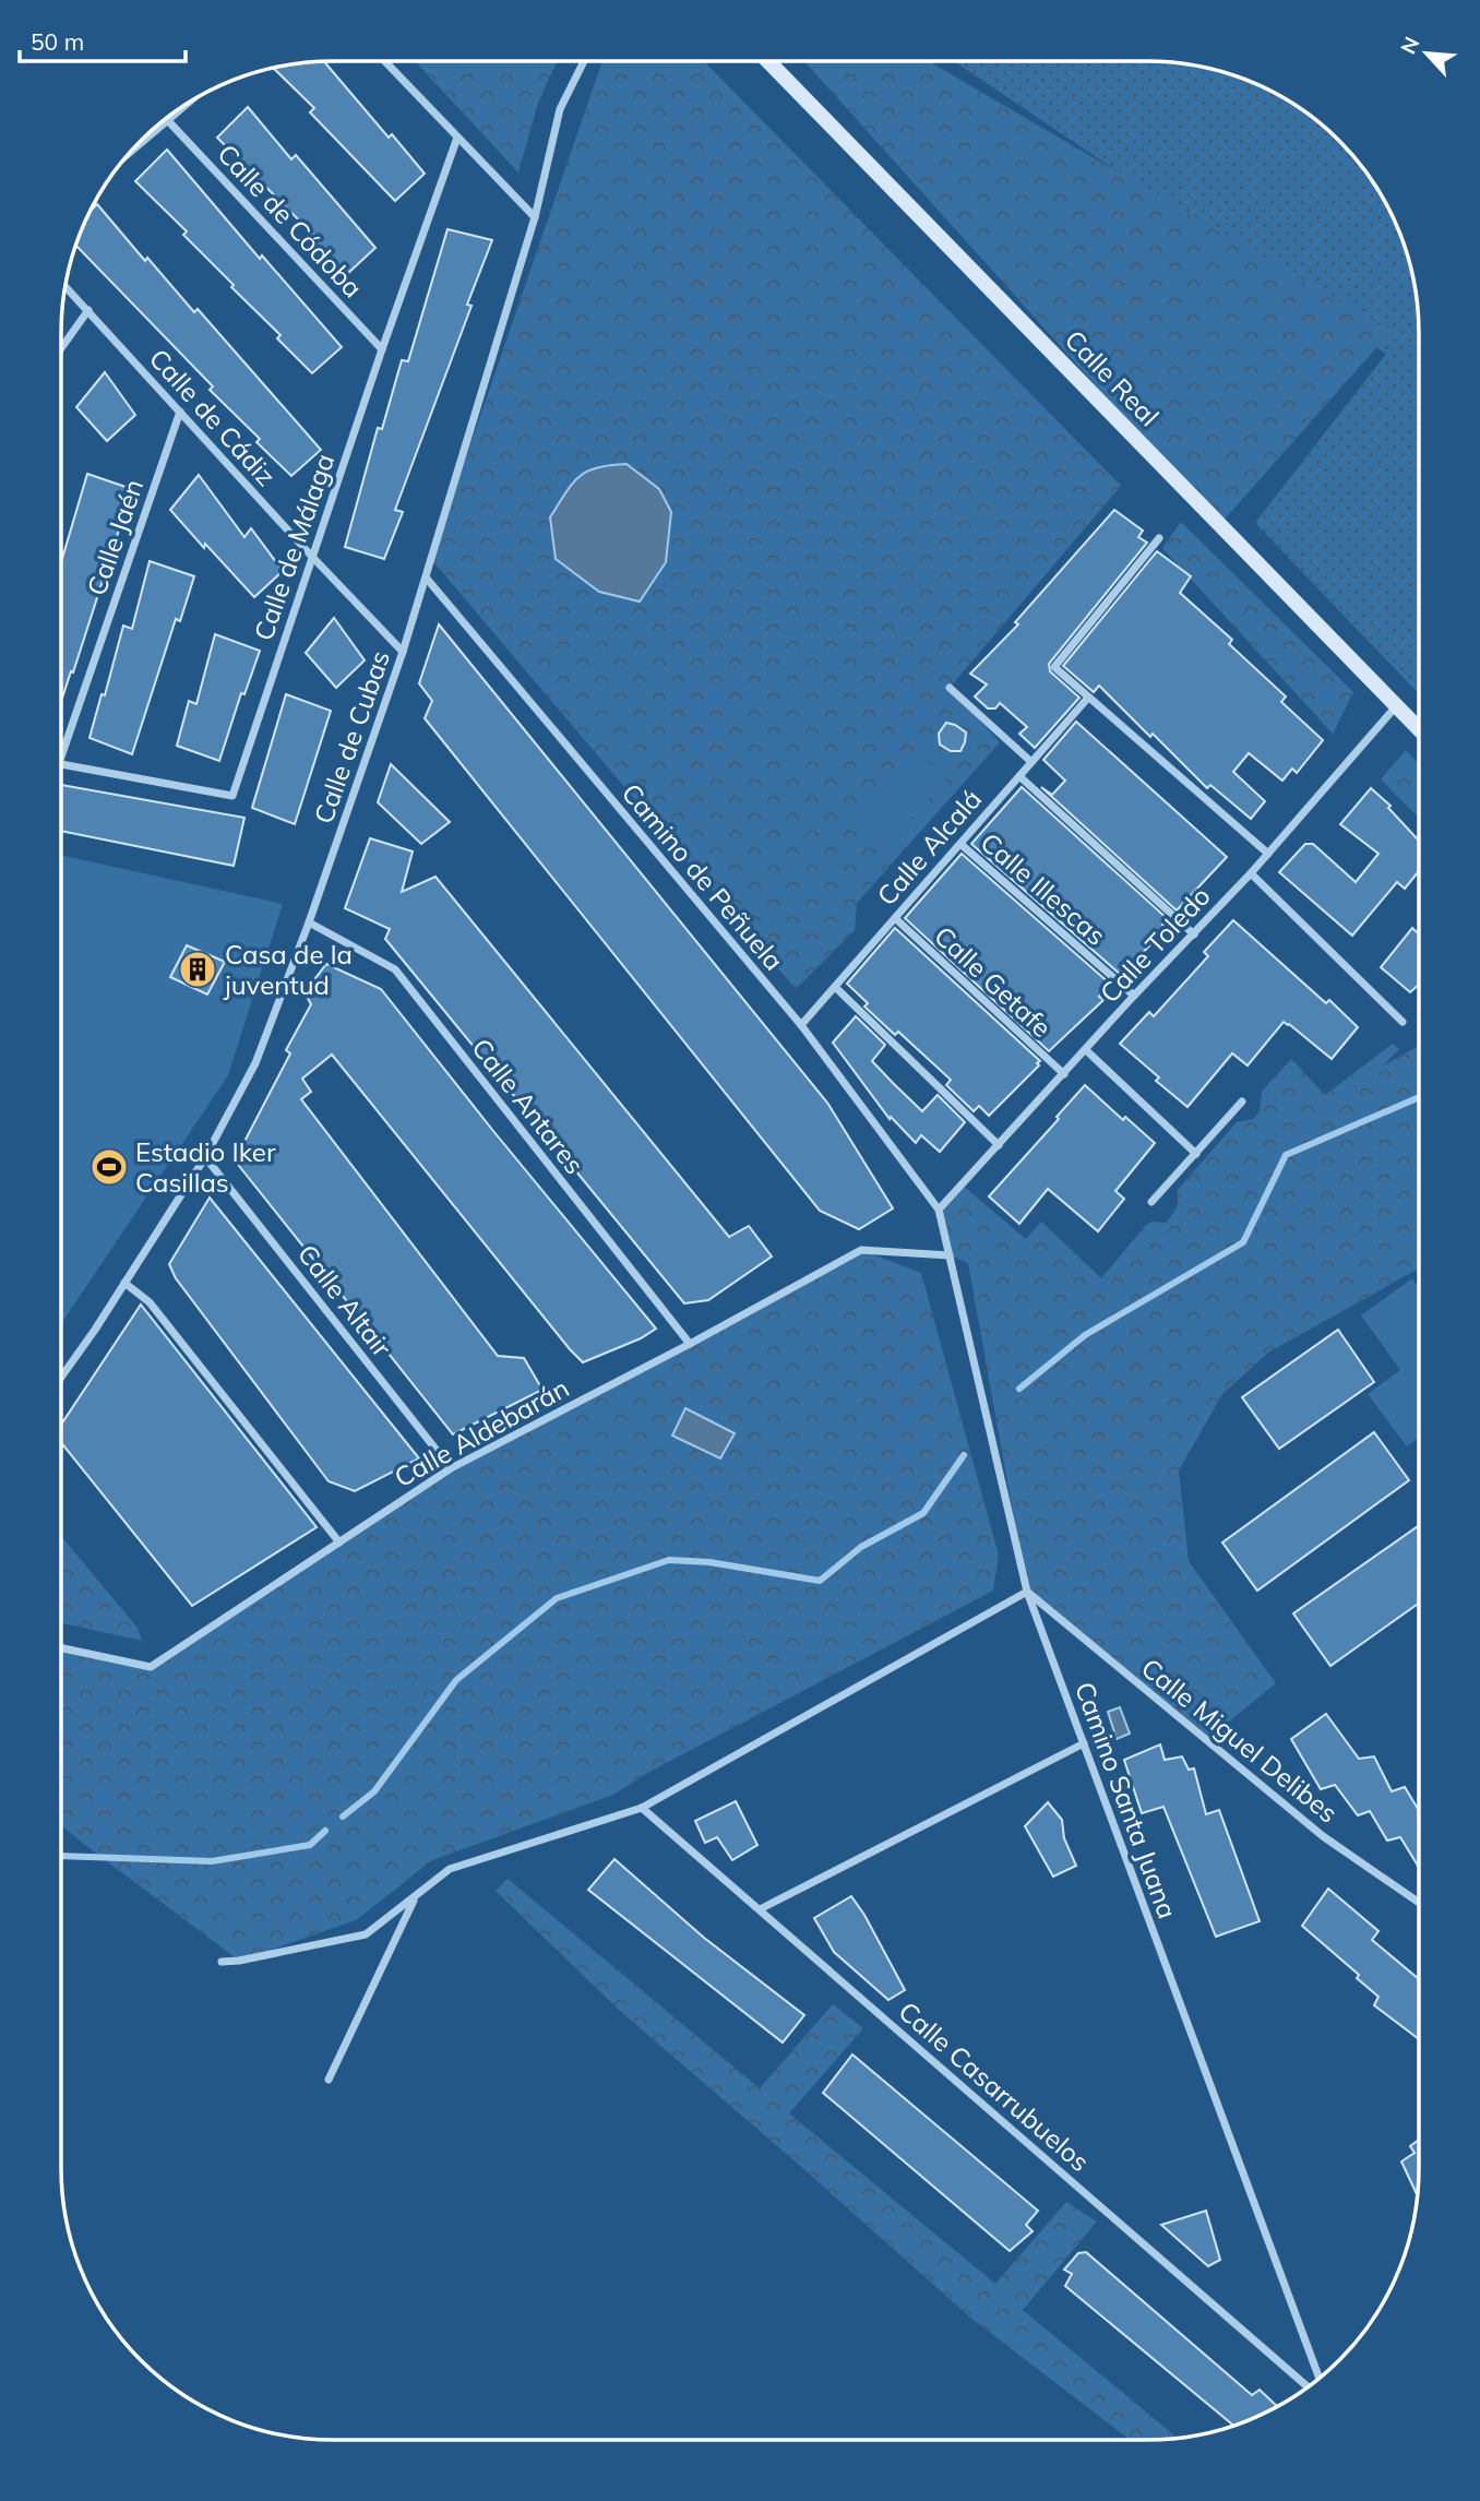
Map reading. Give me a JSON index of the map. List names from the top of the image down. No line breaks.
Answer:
{"streets":{"street":["Calle de Códoba","Calle Real","Calle de Cádiz","Calle Jaén","Calle de Málaga","Calle de Cubas","Calle Alcalá","Camino de Peñuela","Calle Illescas","Calle Toledo","Calle Getafe","Calle Antares","Calle Altair","Calle Aldebarán","Calle Miguel Delibes","Camino Santa Juana","Calle Casarrubuelos"]},"crossings":[["Calle de Códoba","Calle de Málaga"],["Calle Real","Calle Toledo"],["Calle de Cádiz","Calle Jaén"],["Calle de Cádiz","Calle de Málaga"],["Calle de Cádiz","Calle de Cubas"],["Calle de Cubas","Camino de Peñuela"],["Calle de Cubas","Calle Antares"],["Calle de Cubas","Calle Altair"],["Calle Alcalá","Camino de Peñuela"],["Calle Alcalá","Calle Illescas"],["Calle Alcalá","Calle Getafe"],["Camino de Peñuela","Calle Toledo"],["Camino de Peñuela","Camino Santa Juana"],["Calle Illescas","Calle Toledo"],["Calle Toledo","Calle Getafe"],["Calle Toledo","Camino Santa Juana"],["Calle Antares","Calle Aldebarán"],["Calle Altair","Calle Aldebarán"],["Calle Aldebarán","Camino Santa Juana"],["Calle Miguel Delibes","Camino Santa Juana"]],"places":{"building":["Casa de la juventud"],"sports":["Estadio Iker Casillas"]},"scale_bar":"50 m","north":"top left"}
